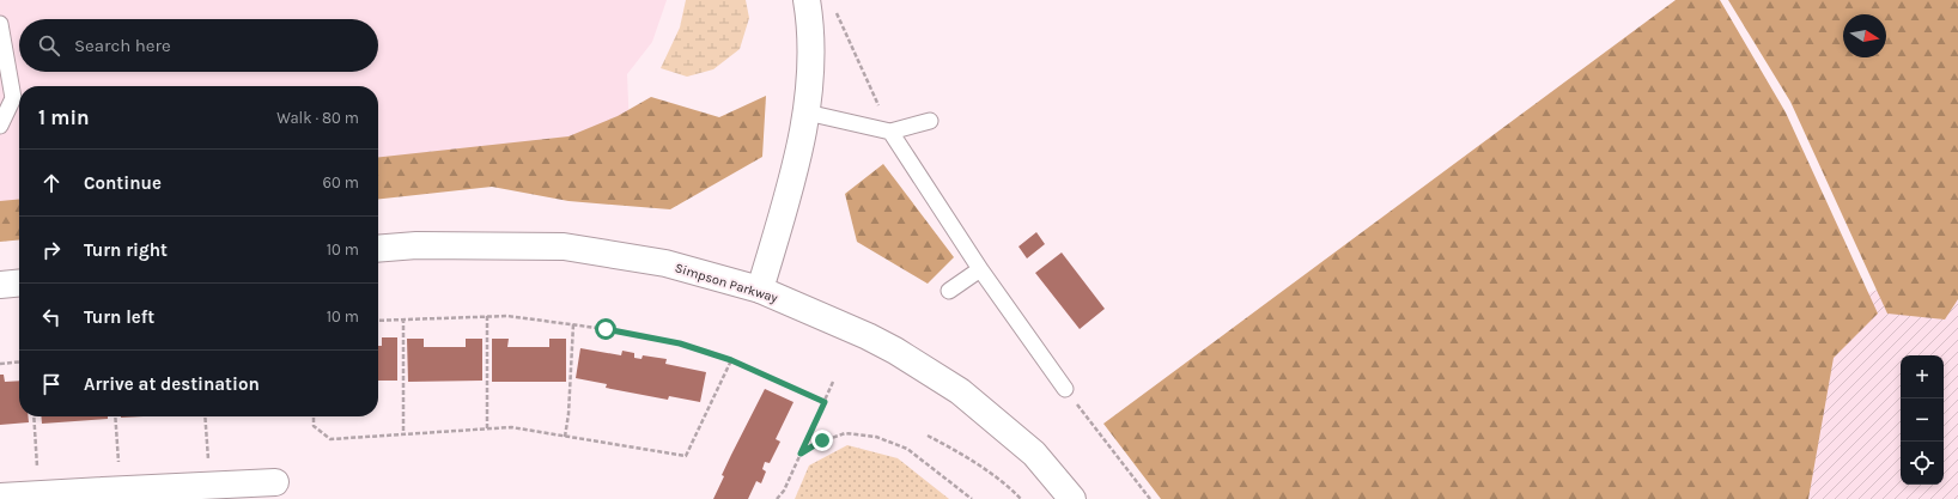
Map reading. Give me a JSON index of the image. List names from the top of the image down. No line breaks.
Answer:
{"streets":{"street":["Simpson Parkway"]},"north":"right","page":{"search":"Search here","heading":["1 min","Walk · 80 m"],"list":[["Continue","60 m"],["Turn right","10 m"],["Turn left","10 m"],"Arrive at destination"],"map_buttons":["+","−"]}}
